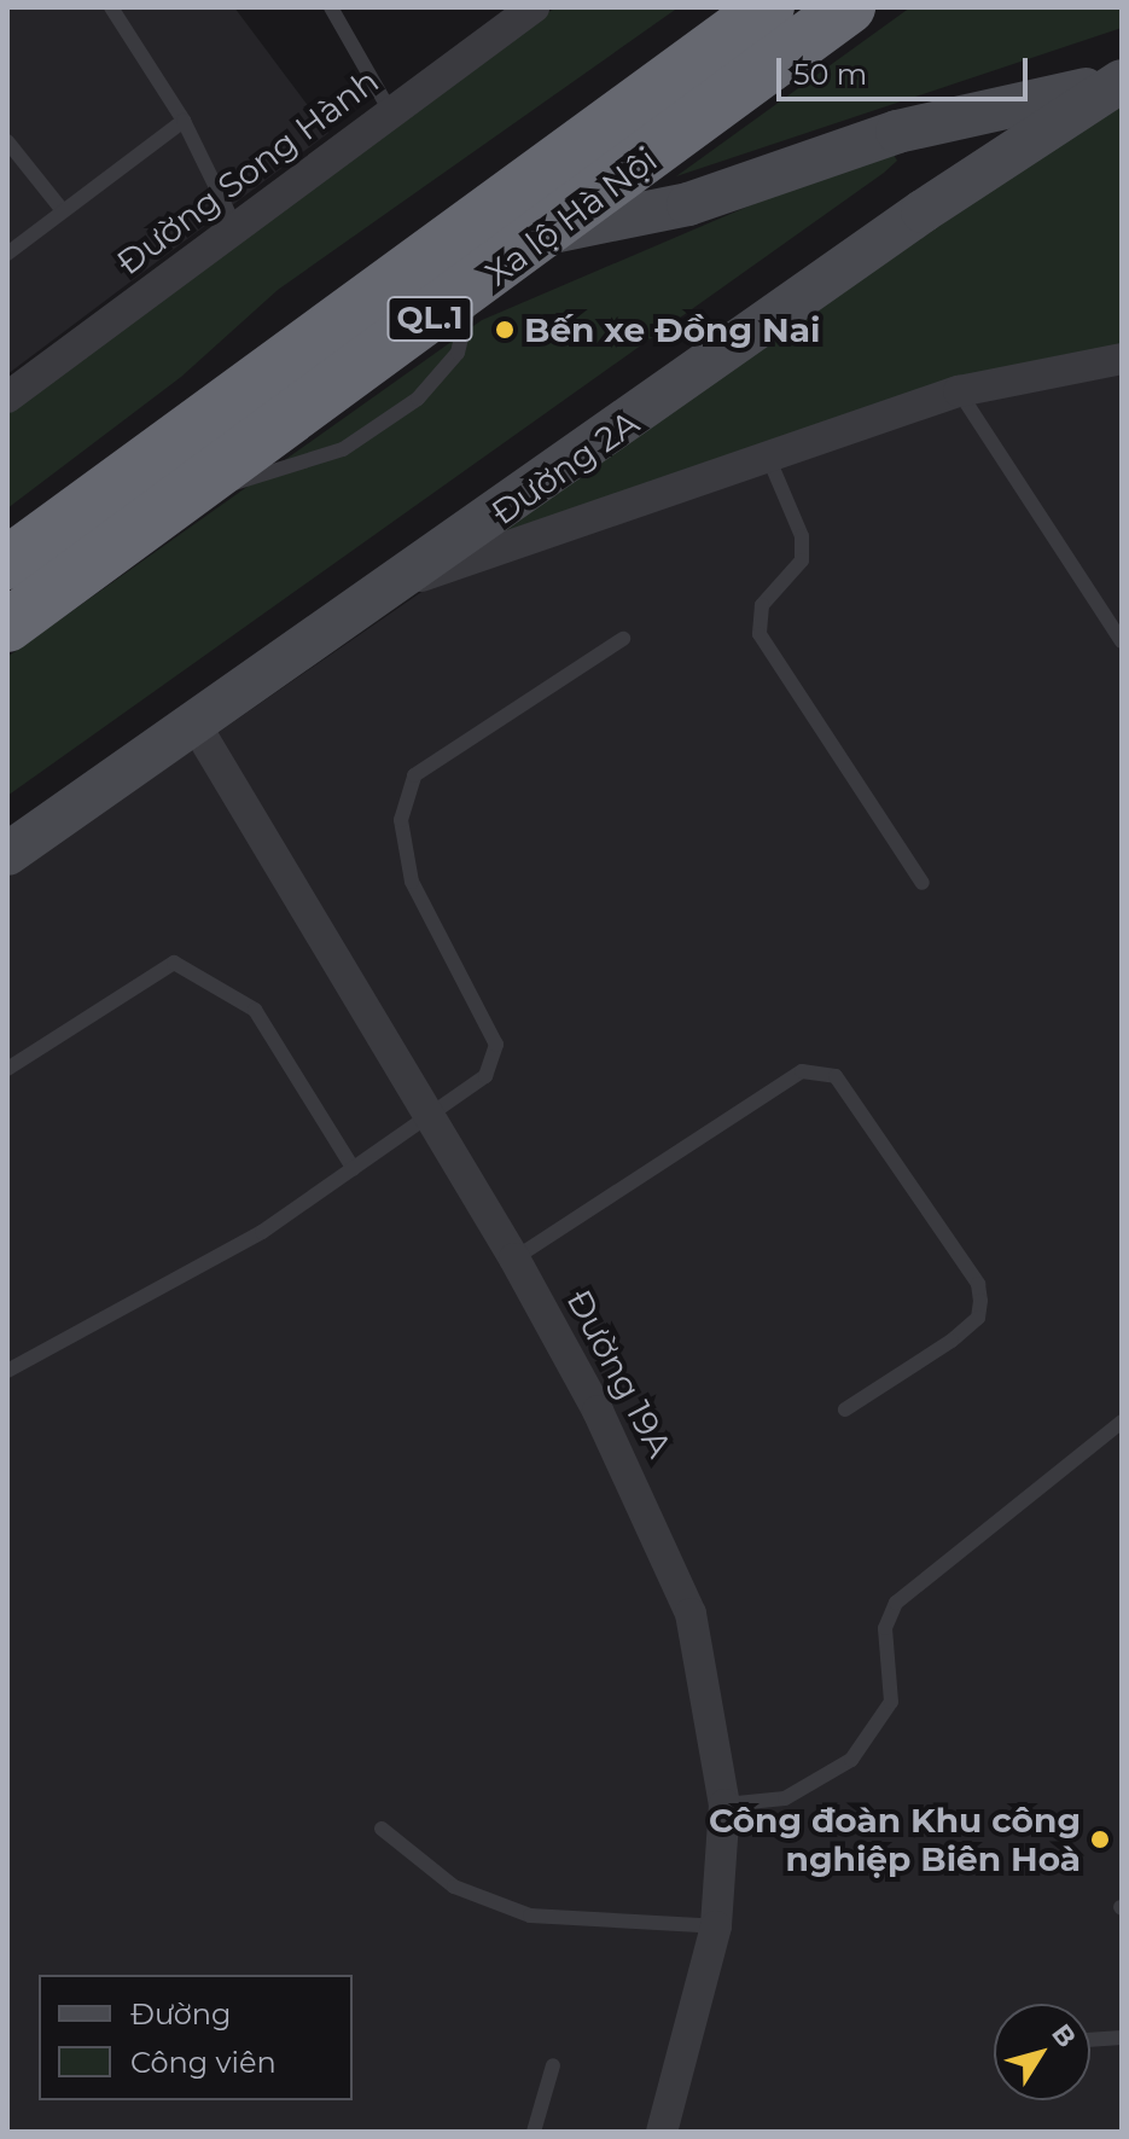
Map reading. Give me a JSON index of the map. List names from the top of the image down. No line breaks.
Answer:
{"streets":{"highway":["Xa lộ Hà Nội","QL.1"],"street":["Đường Song Hành","Đường 2A","Đường 19A"]},"crossings":[["Đường 2A","Đường 19A"]],"places":["Bến xe Đồng Nai","Công đoàn Khu công nghiệp Biên Hoà"],"legend":["Đường","Công viên"],"scale_bar":"50 m","north":"top right"}
